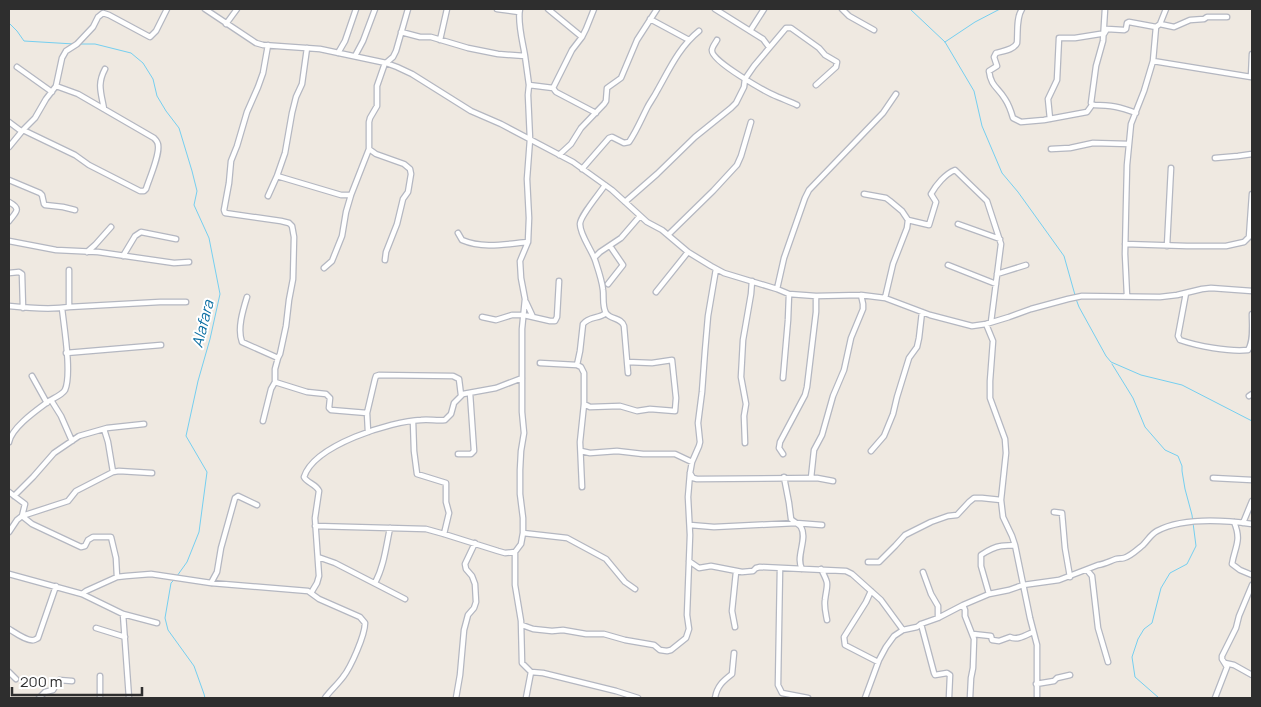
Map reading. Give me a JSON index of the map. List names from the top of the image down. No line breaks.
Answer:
{"water":["Alafara"],"scale_bar":"200 m"}
